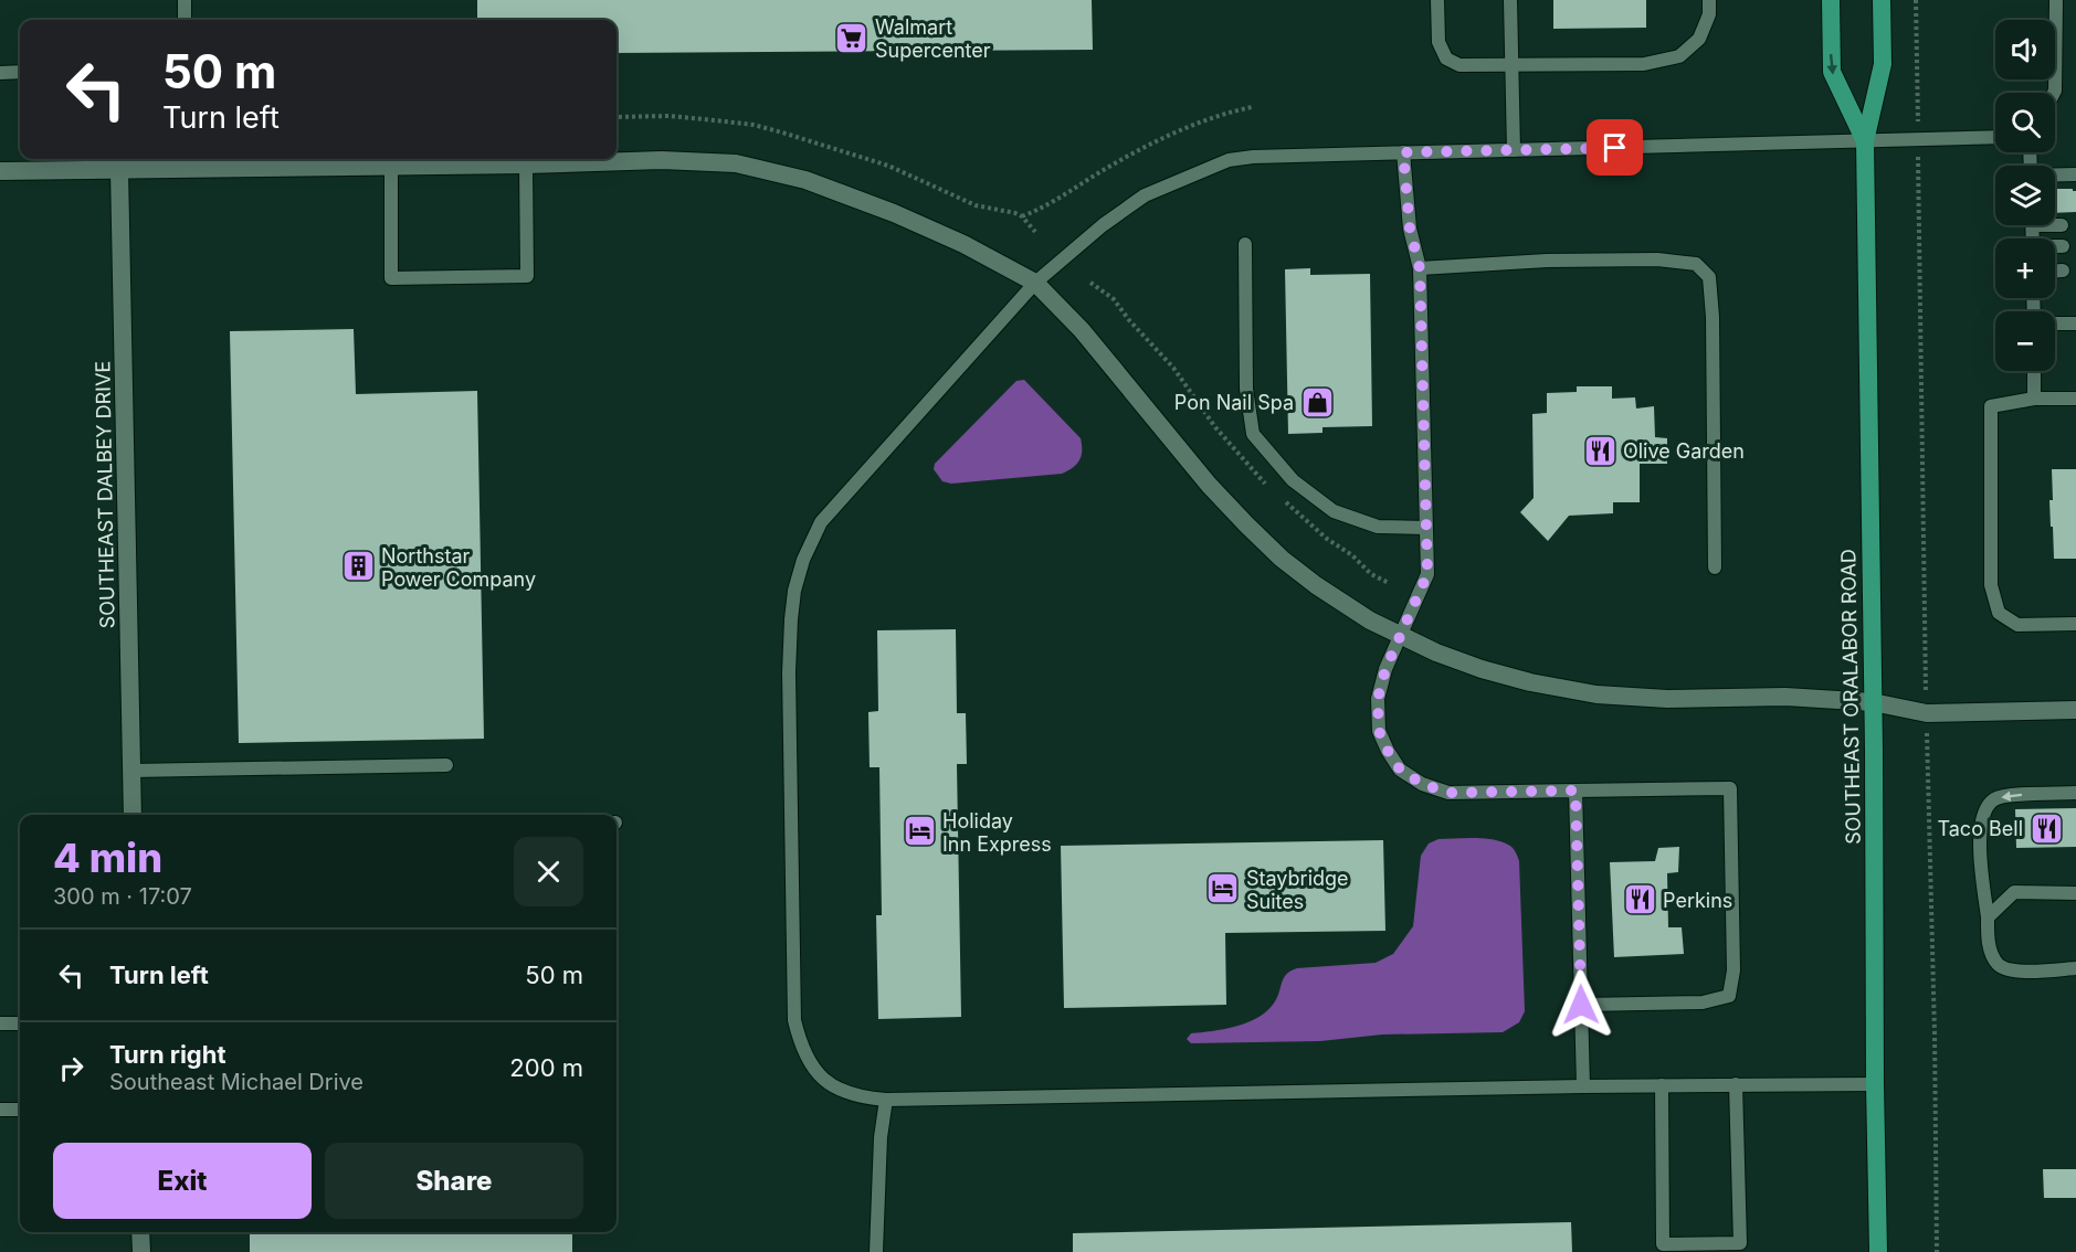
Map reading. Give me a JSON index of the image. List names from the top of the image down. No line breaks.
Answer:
{"streets":{"main road":["SOUTHEAST ORALABOR ROAD"],"street":["SOUTHEAST DALBEY DRIVE"]},"places":{"supermarket":["Walmart Supercenter"],"shop":["Pon Nail Spa"],"restaurant":["Olive Garden","Taco Bell","Perkins"],"building":["Northstar Power Company"],"hotel":["Holiday Inn Express","Staybridge Suites"]},"page":{"map_buttons":["+","−"],"turn":["50 m","Turn left"],"heading":["4 min","300 m · 17:07"],"list":[{"name":"Turn left","value":"50 m"},{"name":"Turn right","note":"Southeast Michael Drive","value":"200 m"}],"buttons":["Exit","Share"]}}
